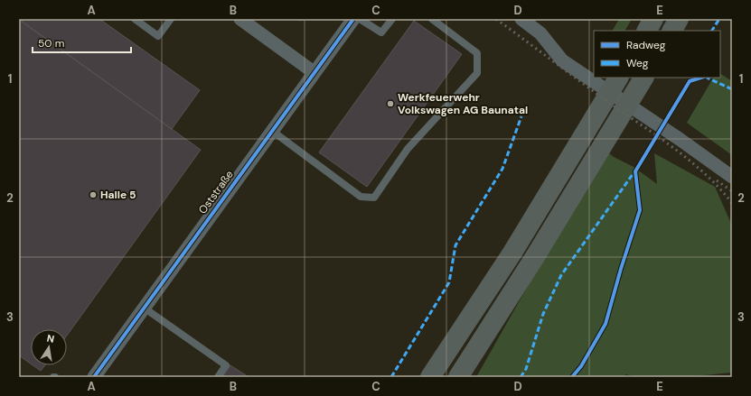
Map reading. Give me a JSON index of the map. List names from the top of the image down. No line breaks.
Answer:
{"streets":{"street":["Oststraße"]},"places":["Werkfeuerwehr Volkswagen AG Baunatal","Halle 5"],"legend":["Radweg","Weg"],"scale_bar":"50 m","north":"top","grid":{"columns":["A","B","C","D","E"],"rows":["1","2","3"]}}
